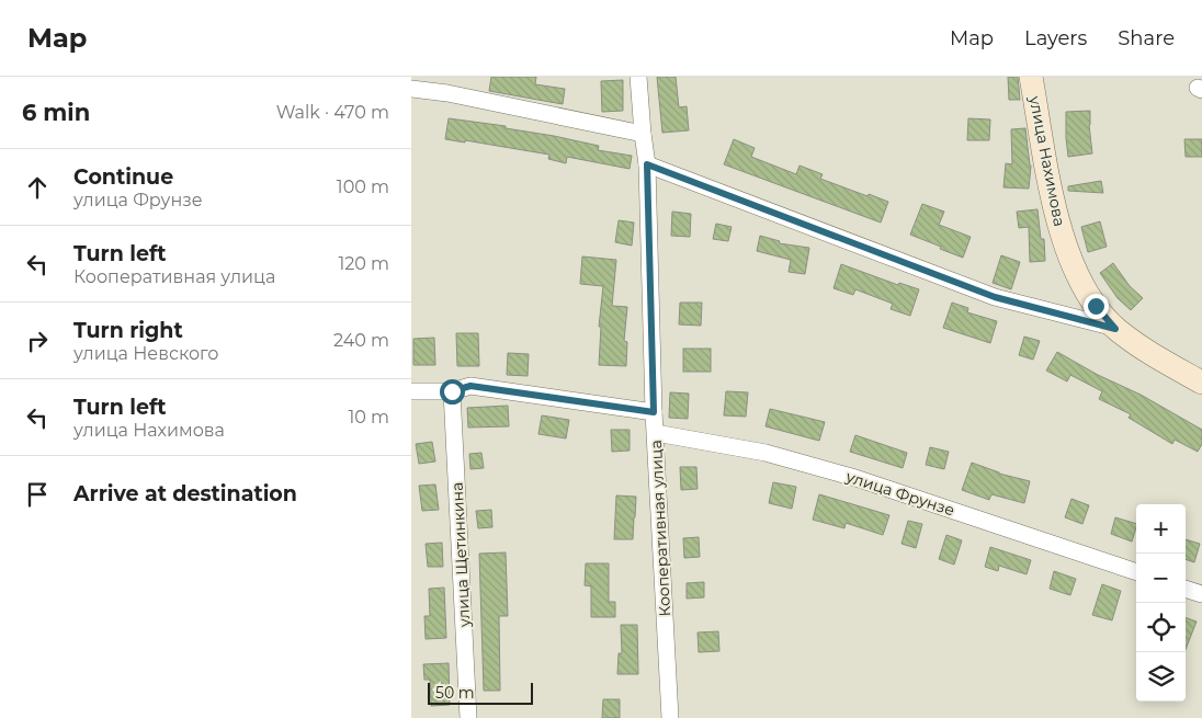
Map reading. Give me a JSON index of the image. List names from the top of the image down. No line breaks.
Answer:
{"streets":{"main road":["улица Нахимова"],"street":["улица Фрунзе","Кооперативная улица","улица Щетинкина"]},"crossings":[["улица Фрунзе","Кооперативная улица"]],"scale_bar":"50 m","page":{"header":"Map","nav":["Map","Layers","Share"],"heading":["6 min","Walk · 470 m"],"list":[["Continue","улица Фрунзе","100 m"],["Turn left","Кооперативная улица","120 m"],["Turn right","улица Невского","240 m"],["Turn left","улица Нахимова","10 m"],"Arrive at destination"],"map_buttons":["+","−"],"scale":"50 m"}}
